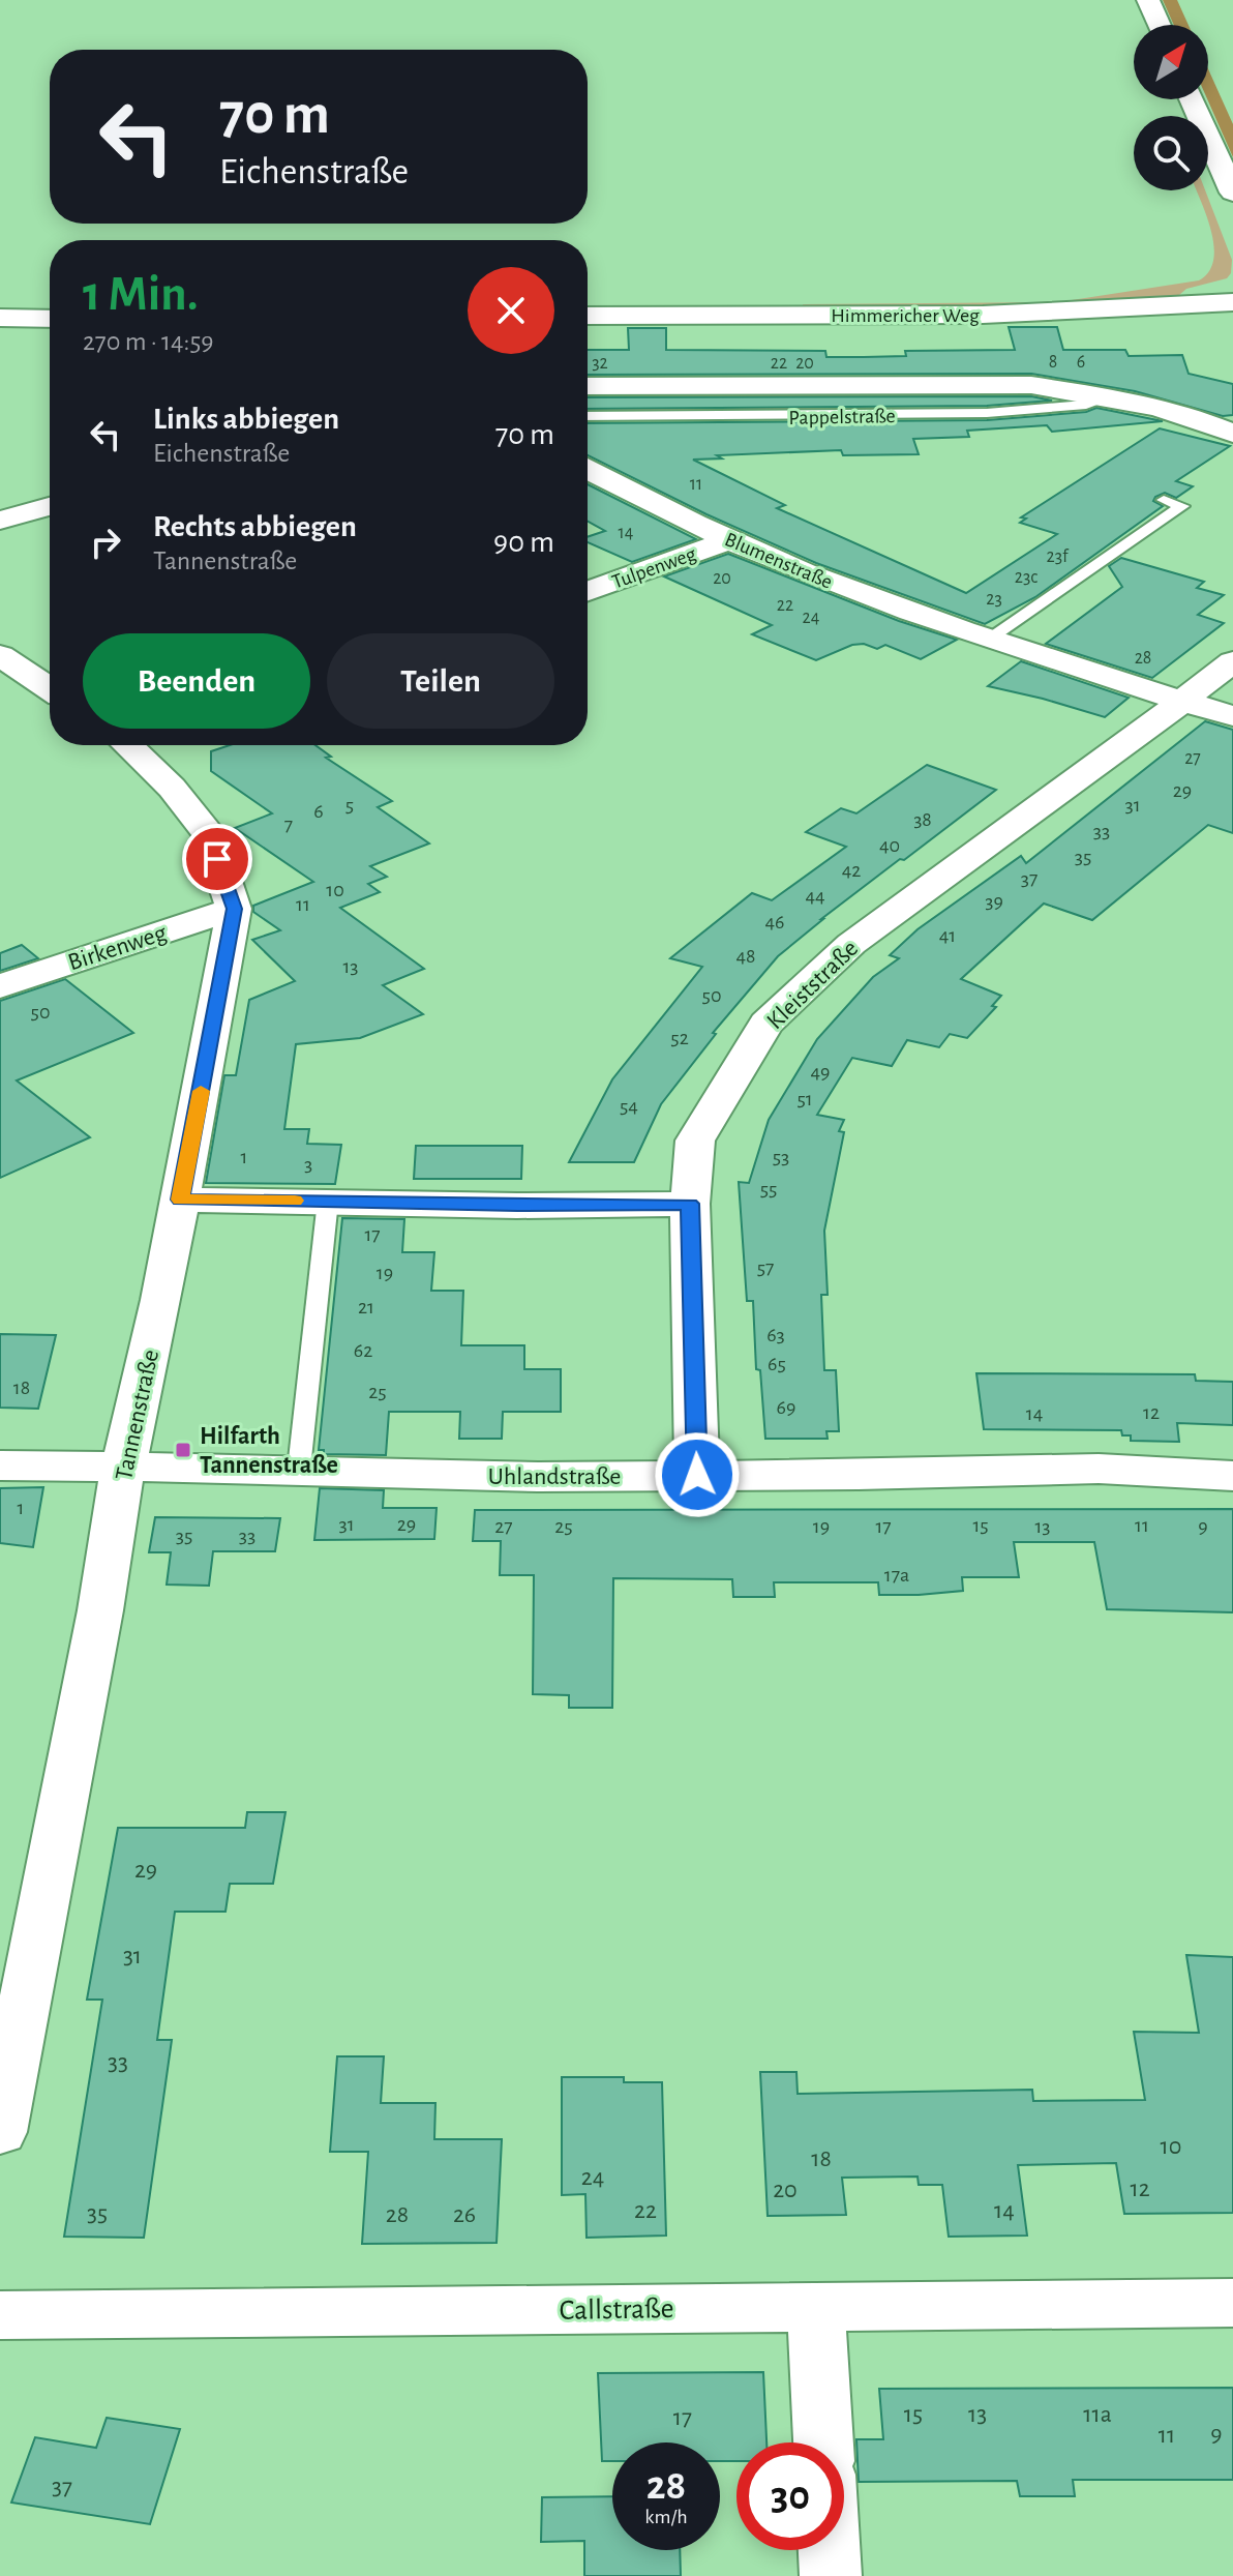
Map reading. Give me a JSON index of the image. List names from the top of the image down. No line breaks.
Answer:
{"streets":{"street":["Himmericher Weg","Pappelstraße","Blumenstraße","Tulpenweg","Birkenweg","Kleiststraße","Tannenstraße","Uhlandstraße","Callstraße"]},"crossings":[["Blumenstraße","Tulpenweg"],["Blumenstraße","Kleiststraße"],["Birkenweg","Tannenstraße"],["Kleiststraße","Uhlandstraße"],["Tannenstraße","Uhlandstraße"]],"places":{"transit":["Hilfarth Tannenstraße"]},"house_numbers":["8","6","32","22","20","11","14","23f","23c","20","23","22","24","28","27","29","5","31","6","38","7","33","40","35","42","37","10","44","39","11","46","41","48","13","50","50","52","49","51","54","1","53","3","55","17","57","19","21","63","62","65","18","25","69","12","14","1","31","29","15","11","27","25","19","17","13","9","35","33","17a","29","31","33","10","18","24","12","20","22","14","35","28","26","15","13","11a","17","9","11","37"],"north":"top right","page":{"turn":["70 m","Eichenstraße"],"heading":["1 Min.","270 m · 14:59"],"list":[{"name":"Links abbiegen","note":"Eichenstraße","value":"70 m"},{"name":"Rechts abbiegen","note":"Tannenstraße","value":"90 m"}],"buttons":["Beenden","Teilen"],"speed":"28 km/h","limit":"30"}}
